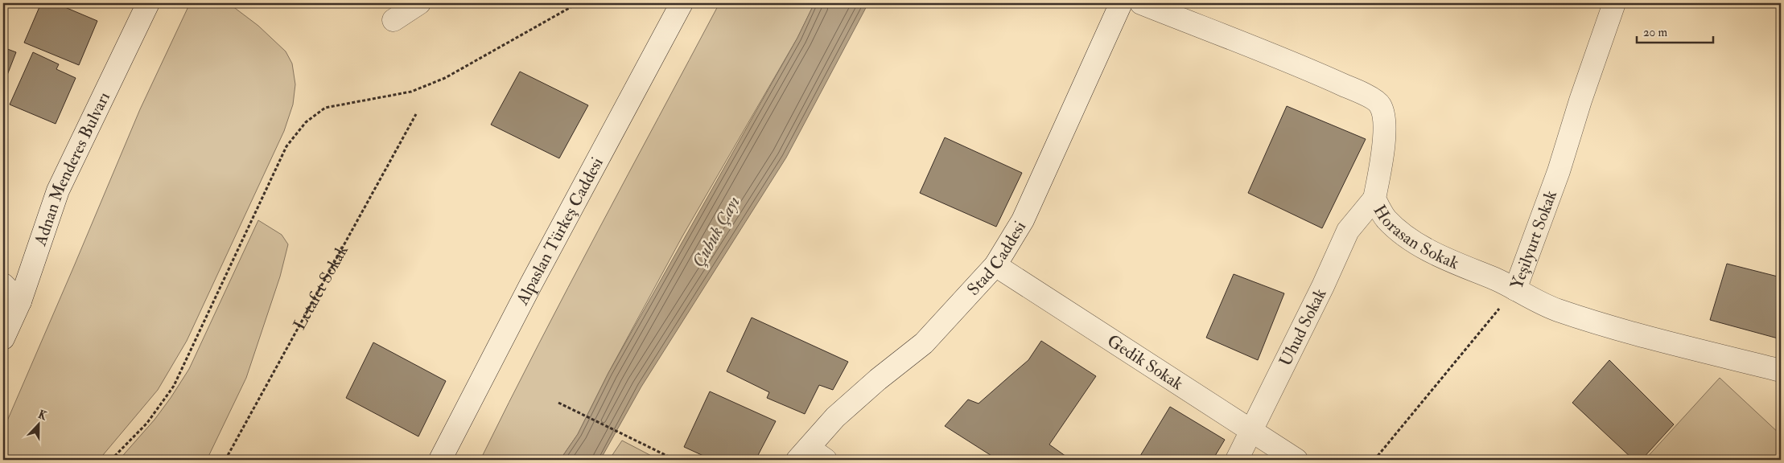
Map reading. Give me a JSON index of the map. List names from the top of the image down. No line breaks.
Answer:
{"streets":{"street":["Adnan Menderes Bulvarı","Alpaslan Türkeş Caddesi","Horasan Sokak","Yeşilyurt Sokak","Stad Caddesi","Uhud Sokak","Gedik Sokak"],"path":["Letafet Sokak"]},"crossings":[["Horasan Sokak","Yeşilyurt Sokak"],["Horasan Sokak","Uhud Sokak"],["Stad Caddesi","Gedik Sokak"],["Uhud Sokak","Gedik Sokak"]],"water":["Çubuk Çayı"],"scale_bar":"20 m","north":"top"}
